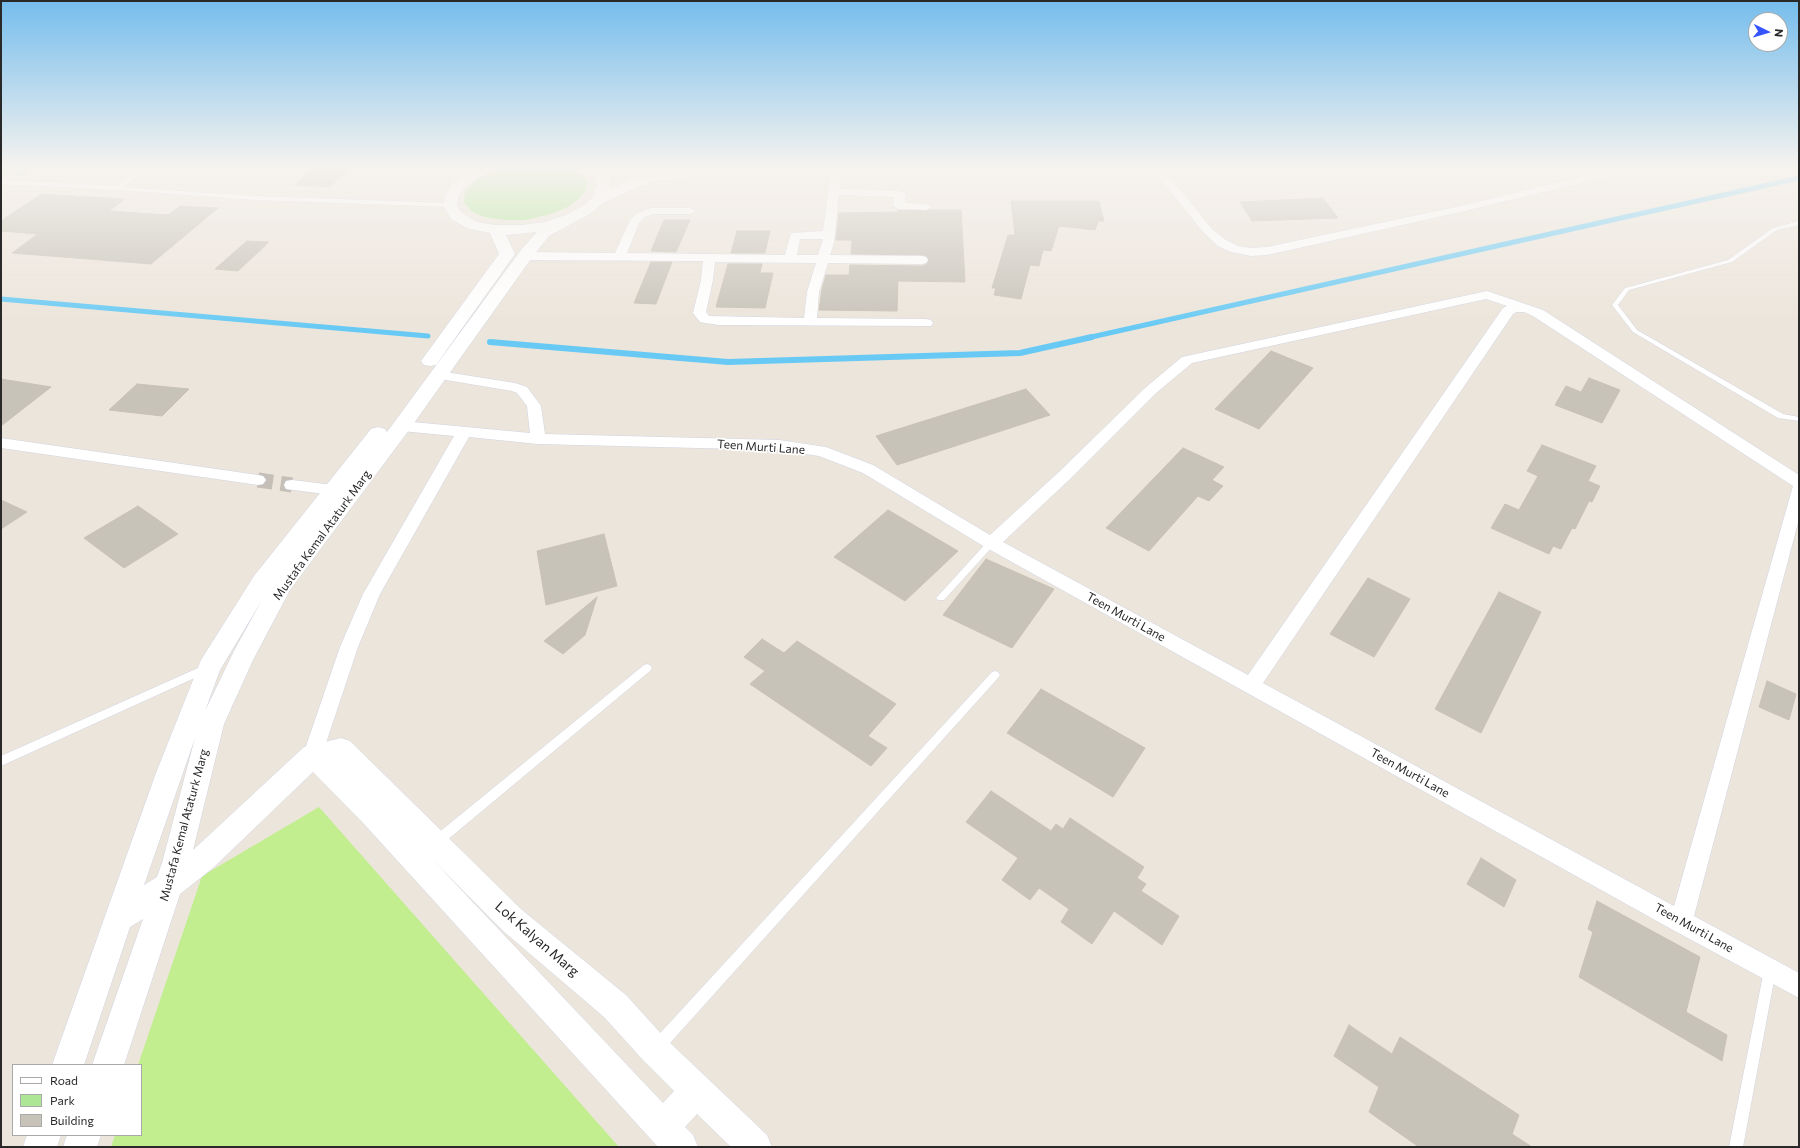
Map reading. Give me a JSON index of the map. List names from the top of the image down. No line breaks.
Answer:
{"streets":{"main road":["Mustafa Kemal Ataturk Marg","Lok Kalyan Marg"],"street":["Teen Murti Lane"]},"crossings":[["Teen Murti Lane","Mustafa Kemal Ataturk Marg"]],"legend":["Road","Park","Building"],"north":"right"}
